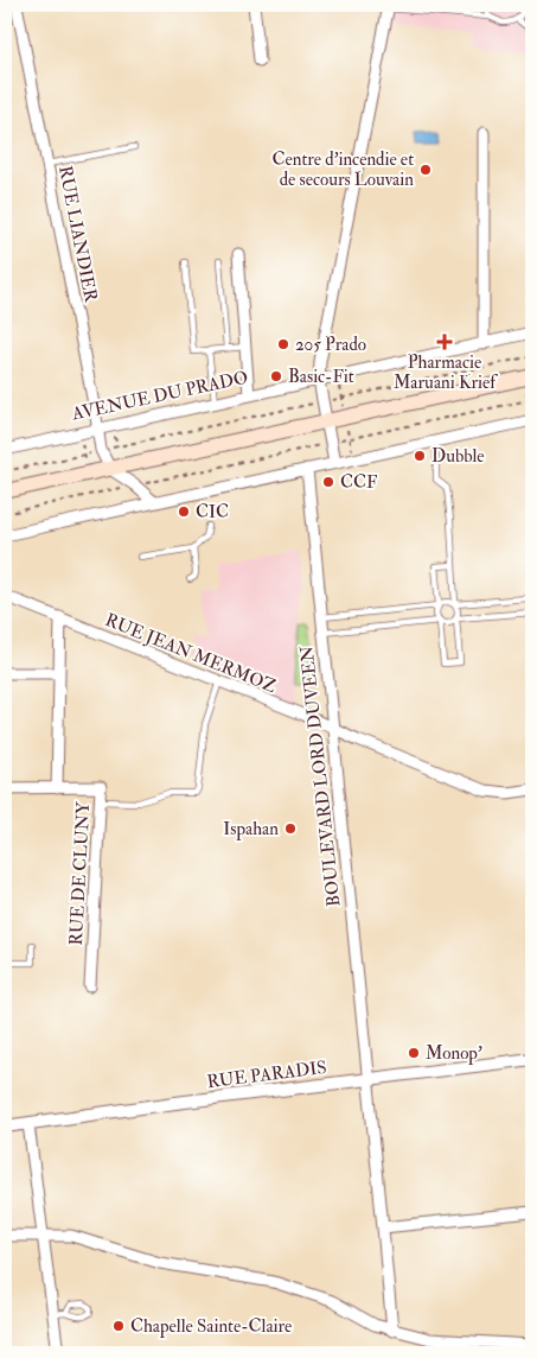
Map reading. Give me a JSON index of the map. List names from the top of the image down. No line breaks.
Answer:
{"streets":{"street":["RUE LIANDIER","AVENUE DU PRADO","RUE JEAN MERMOZ","BOULEVARD LORD DUVEEN","RUE DE CLUNY","RUE PARADIS"]},"crossings":[["RUE LIANDIER","AVENUE DU PRADO"],["RUE JEAN MERMOZ","BOULEVARD LORD DUVEEN"],["BOULEVARD LORD DUVEEN","RUE PARADIS"]],"places":{"other":["Centre d'incendie et de secours Louvain","205 Prado","Basic-Fit","Dubble","CCF","CIC","Ispahan","Monop'","Chapelle Sainte-Claire"],"health":["Pharmacie Maruani Krief"]}}
